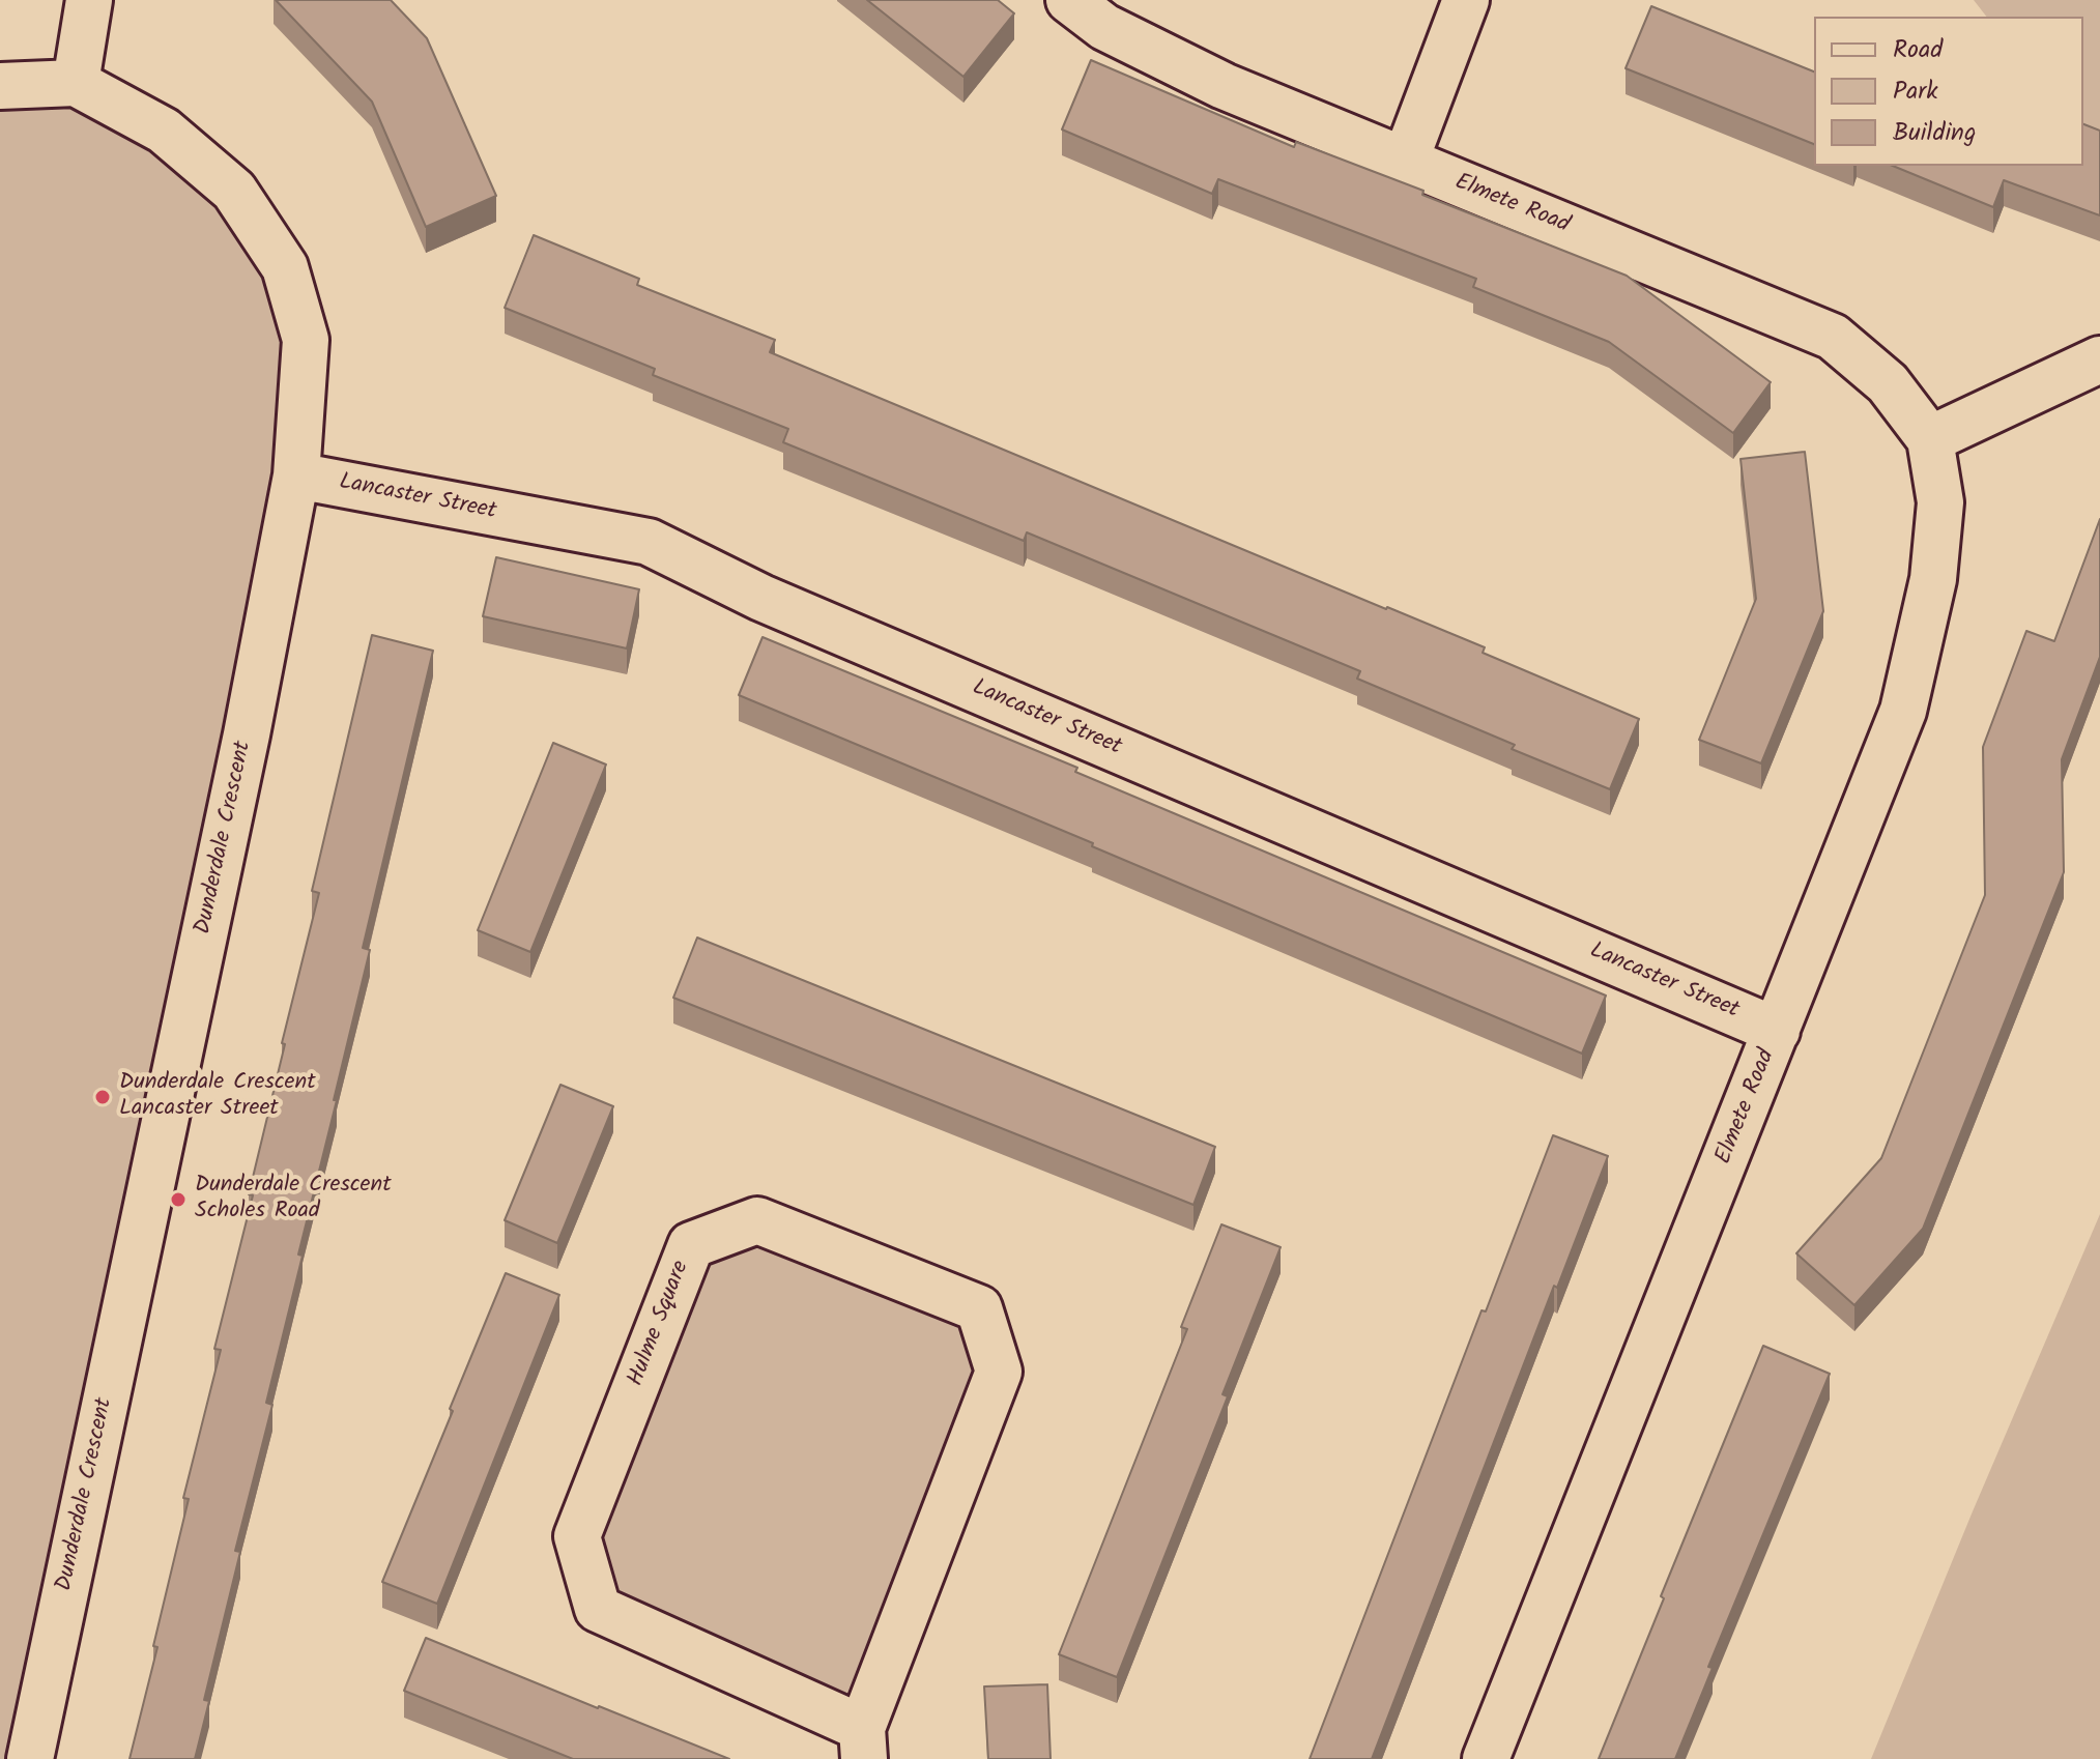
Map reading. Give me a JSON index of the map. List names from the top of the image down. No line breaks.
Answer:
{"streets":{"street":["Elmete Road","Lancaster Street","Dunderdale Crescent","Hulme Square"]},"crossings":[["Elmete Road","Lancaster Street"],["Lancaster Street","Dunderdale Crescent"]],"places":["Dunderdale Crescent Lancaster Street","Dunderdale Crescent Scholes Road"],"legend":["Road","Park","Building"]}
